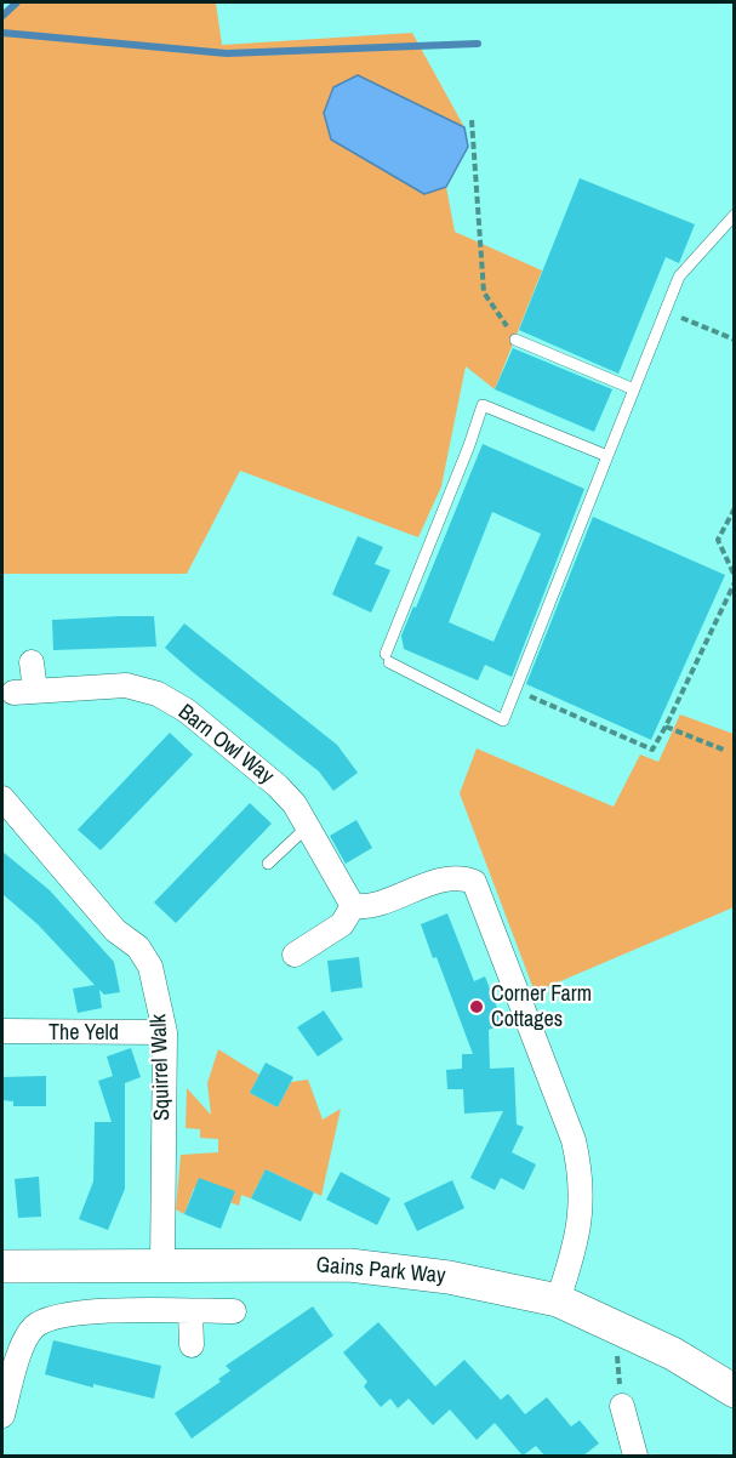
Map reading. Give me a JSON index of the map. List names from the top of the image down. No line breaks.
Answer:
{"streets":{"street":["Barn Owl Way","The Yeld","Squirrel Walk","Gains Park Way"]},"crossings":[["The Yeld","Squirrel Walk"],["Squirrel Walk","Gains Park Way"]],"places":["Corner Farm Cottages"]}
